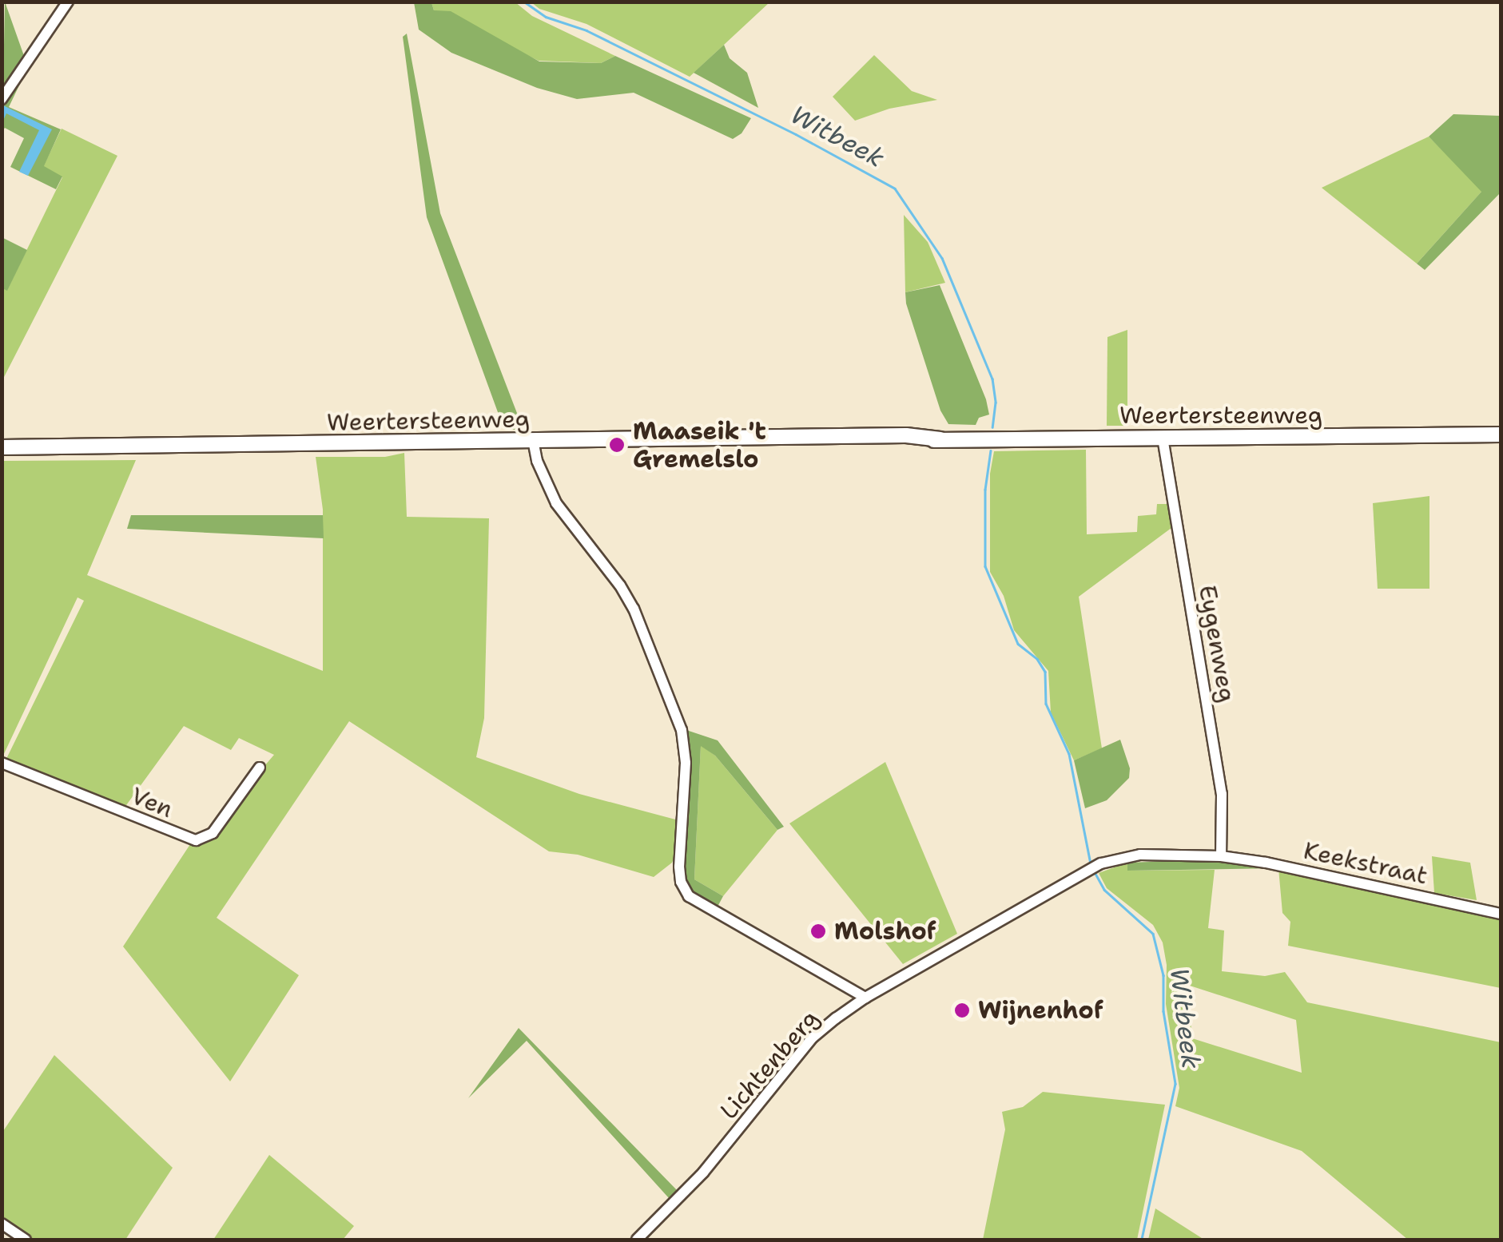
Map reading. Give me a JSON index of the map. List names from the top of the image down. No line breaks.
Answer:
{"streets":{"main road":["Weertersteenweg"],"street":["Eygenweg","Ven","Keekstraat","Lichtenberg"]},"crossings":[["Weertersteenweg","Eygenweg"],["Eygenweg","Keekstraat"],["Eygenweg","Lichtenberg"],["Keekstraat","Lichtenberg"]],"water":["Witbeek"],"places":["Maaseik 't Gremelslo","Molshof","Wijnenhof"]}
